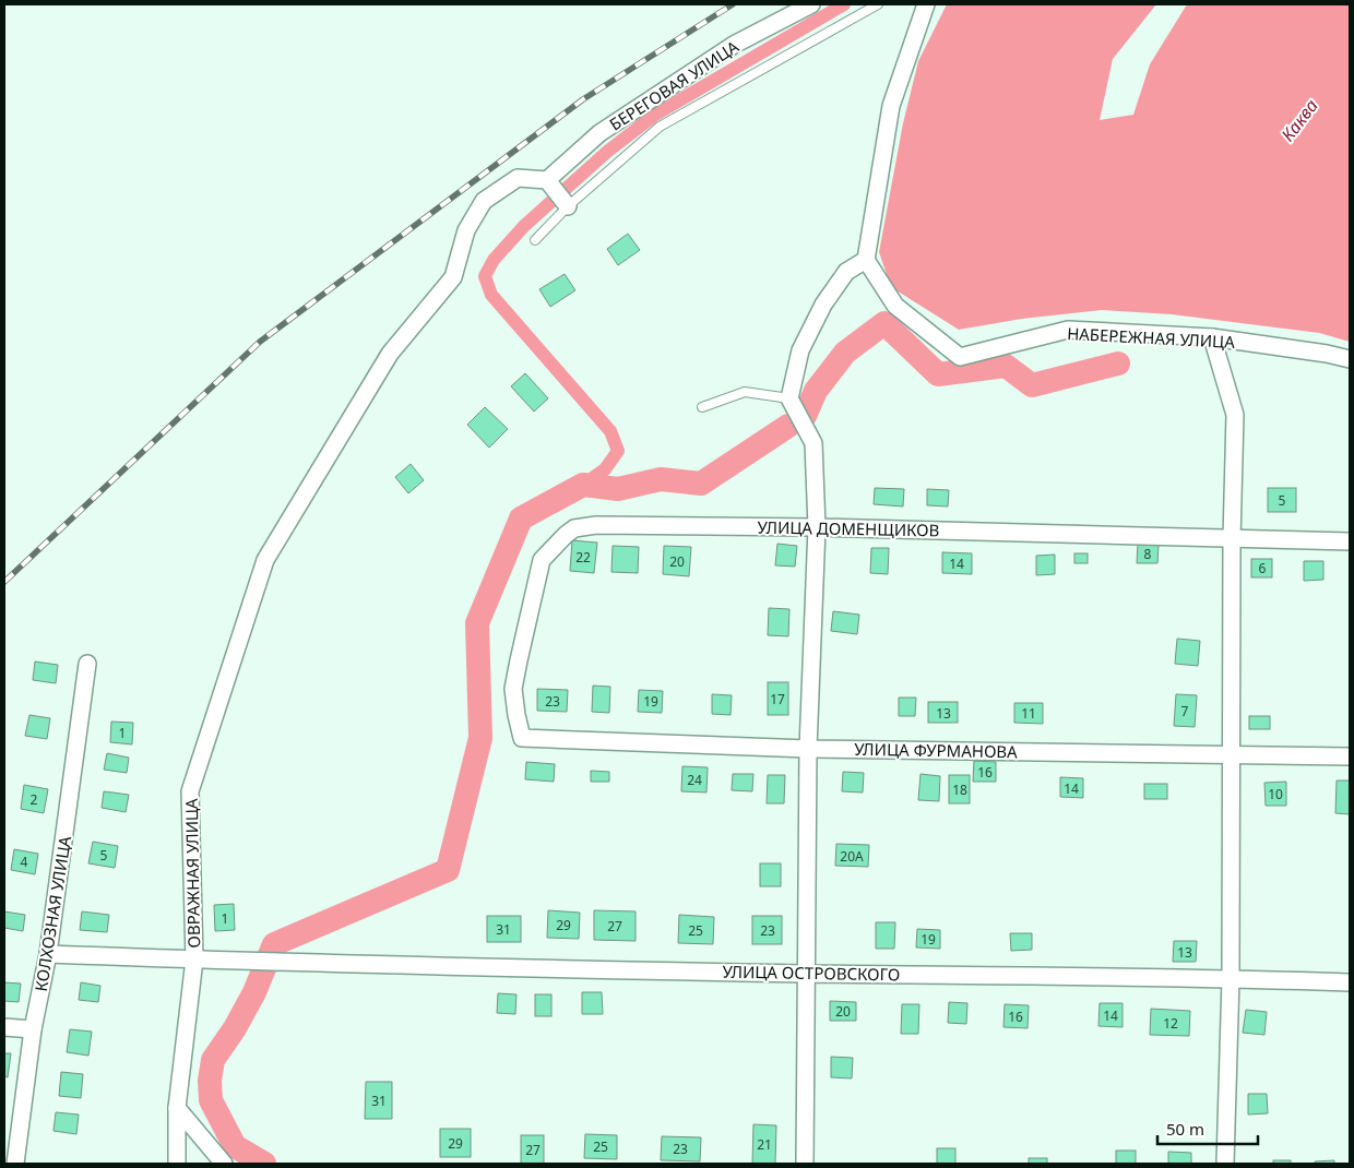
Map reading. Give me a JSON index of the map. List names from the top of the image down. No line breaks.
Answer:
{"streets":{"street":["БЕРЕГОВАЯ УЛИЦА","НАБЕРЕЖНАЯ УЛИЦА","УЛИЦА ДОМЕНЩИКОВ","УЛИЦА ФУРМАНОВА","ОВРАЖНАЯ УЛИЦА","КОЛХОЗНАЯ УЛИЦА","УЛИЦА ОСТРОВСКОГО"]},"crossings":[["БЕРЕГОВАЯ УЛИЦА","ОВРАЖНАЯ УЛИЦА"],["УЛИЦА ДОМЕНЩИКОВ","УЛИЦА ФУРМАНОВА"],["ОВРАЖНАЯ УЛИЦА","УЛИЦА ОСТРОВСКОГО"],["КОЛХОЗНАЯ УЛИЦА","УЛИЦА ОСТРОВСКОГО"]],"water":["Каква"],"house_numbers":["5","8","22","20","14","6","17","23","19","7","13","11","1","16","24","14","18","10","2","5","20А","4","1","29","27","31","25","23","19","13","20","14","16","12","31","29","21","25","23","27"],"scale_bar":"50 m"}
